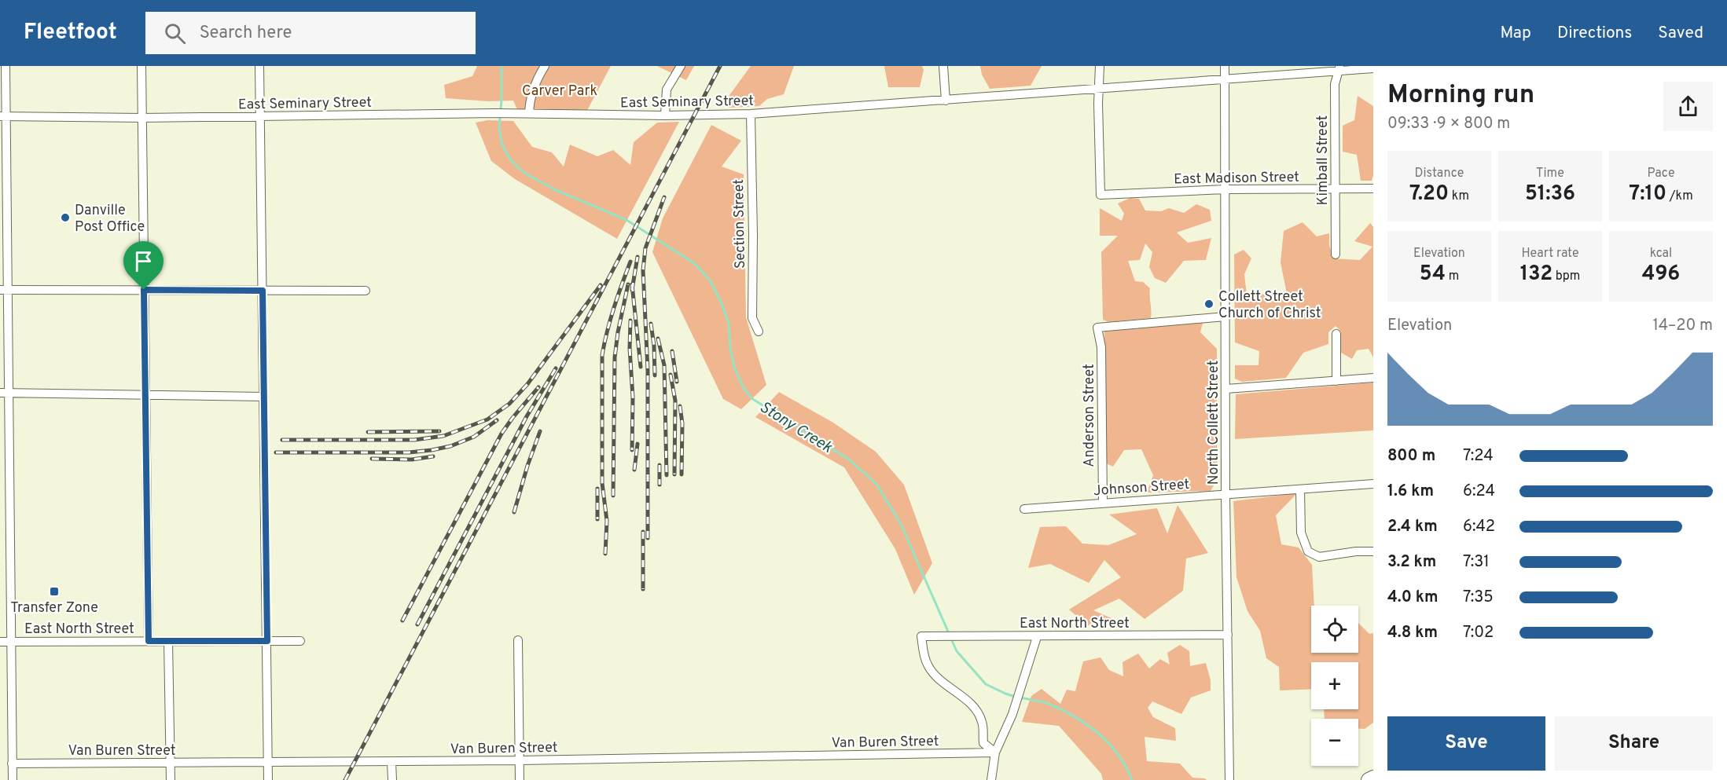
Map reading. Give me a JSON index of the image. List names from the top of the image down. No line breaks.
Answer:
{"streets":{"street":["East Seminary Street","Kimball Street","East Madison Street","Section Street","Anderson Street","North Collett Street","Johnson Street","East North Street","Van Buren Street"]},"crossings":[["East Seminary Street","Kimball Street"],["East Seminary Street","East Madison Street"],["East Seminary Street","Section Street"],["East Seminary Street","North Collett Street"],["Kimball Street","East Madison Street"],["East Madison Street","North Collett Street"],["Anderson Street","North Collett Street"],["Anderson Street","Johnson Street"],["North Collett Street","Johnson Street"],["North Collett Street","East North Street"],["East North Street","Van Buren Street"]],"water":["Stony Creek"],"parks":["Carver Park"],"places":{"other":["Danville Post Office","Collett Street Church of Christ"],"transit":["Transfer Zone"]},"page":{"header":"Fleetfoot","search":"Search here","nav":["Map","Directions","Saved"],"heading":["Morning run","09:33 · 9 × 800 m"],"stats":[["Distance","7.20 km"],["Time","51:36"],["Pace","7:10 /km"],["Elevation","54 m"],["Heart rate","132 bpm"],["kcal","496"]],"chart":["Elevation","14–20 m"],"list":[{"name":"800 m","note":"7:24"},{"name":"1.6 km","note":"6:24"},{"name":"2.4 km","note":"6:42"},{"name":"3.2 km","note":"7:31"},{"name":"4.0 km","note":"7:35"},{"name":"4.8 km","note":"7:02"}],"map_buttons":["+","−"],"buttons":["Save","Share"]}}
